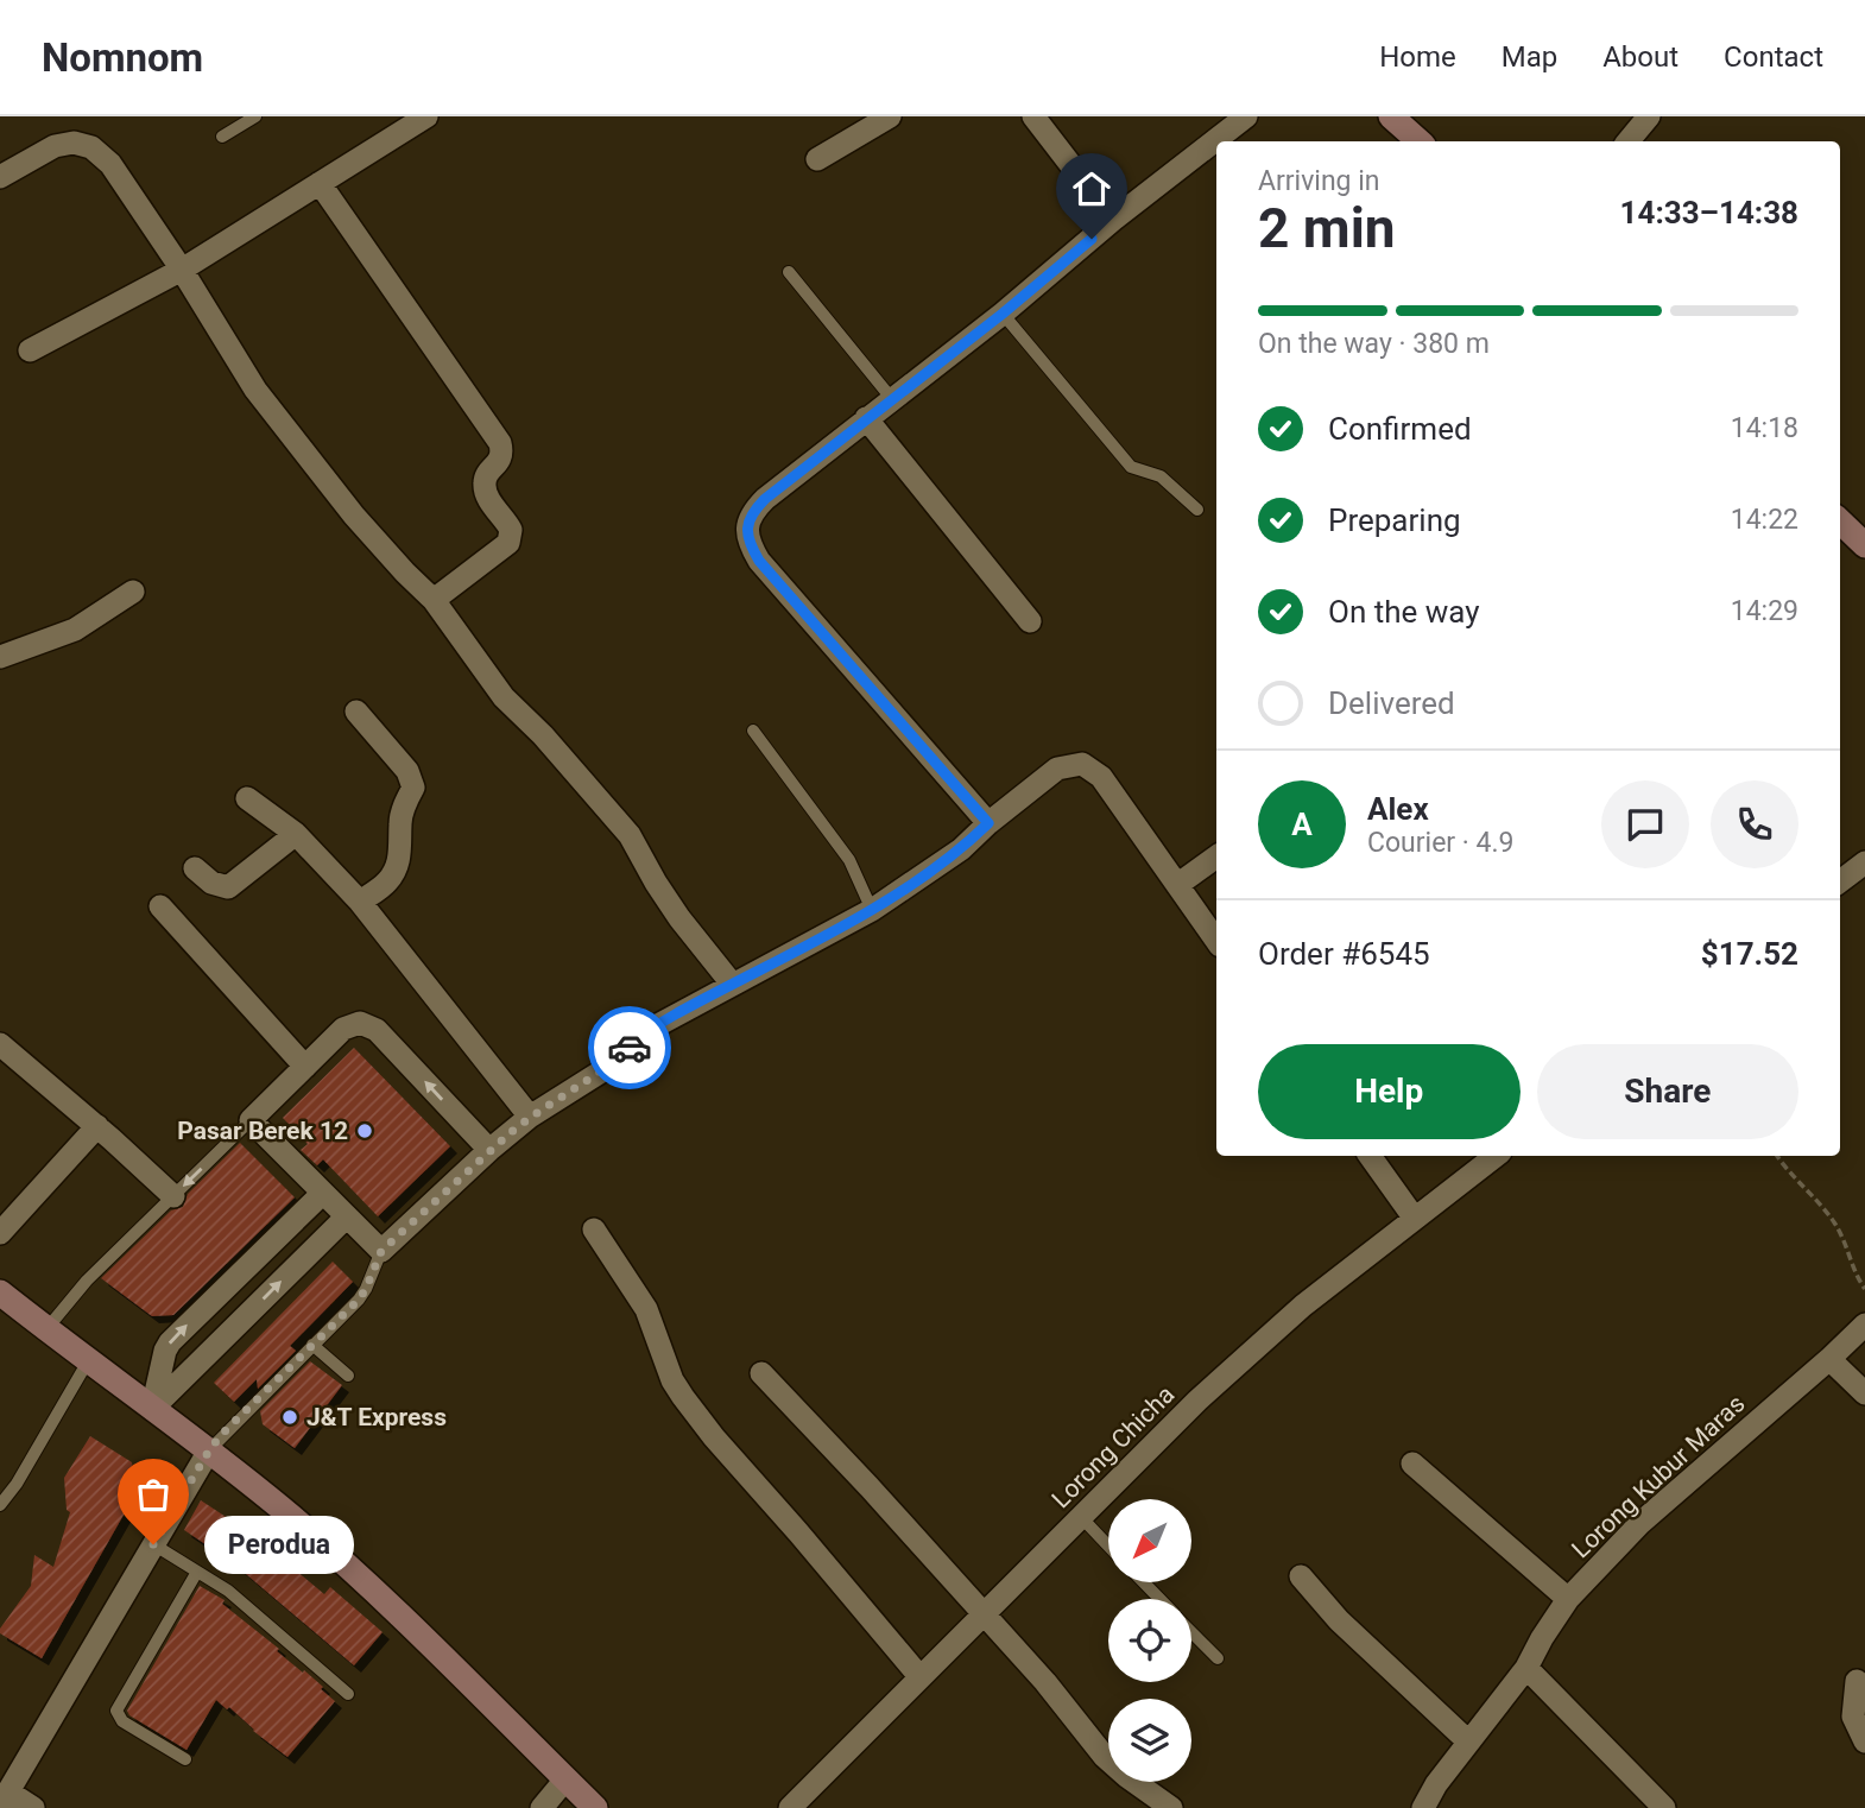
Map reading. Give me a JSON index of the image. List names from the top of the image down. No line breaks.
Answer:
{"streets":{"street":["Lorong Chicha","Lorong Kubur Maras"]},"places":["Pasar Berek 12","J&T Express","Perodua"],"north":"bottom left","page":{"header":"Nomnom","nav":["Home","Map","About","Contact"],"heading":["2 min","Arriving in","14:33–14:38"],"panel":["Alex","Courier · 4.9","Order #6545","$17.52"],"bar":"On the way · 380 m","list":[["Confirmed","14:18"],["Preparing","14:22"],["On the way","14:29"],"Delivered"],"round":"A","buttons":["Help","Share"],"bubble":"Perodua"}}
